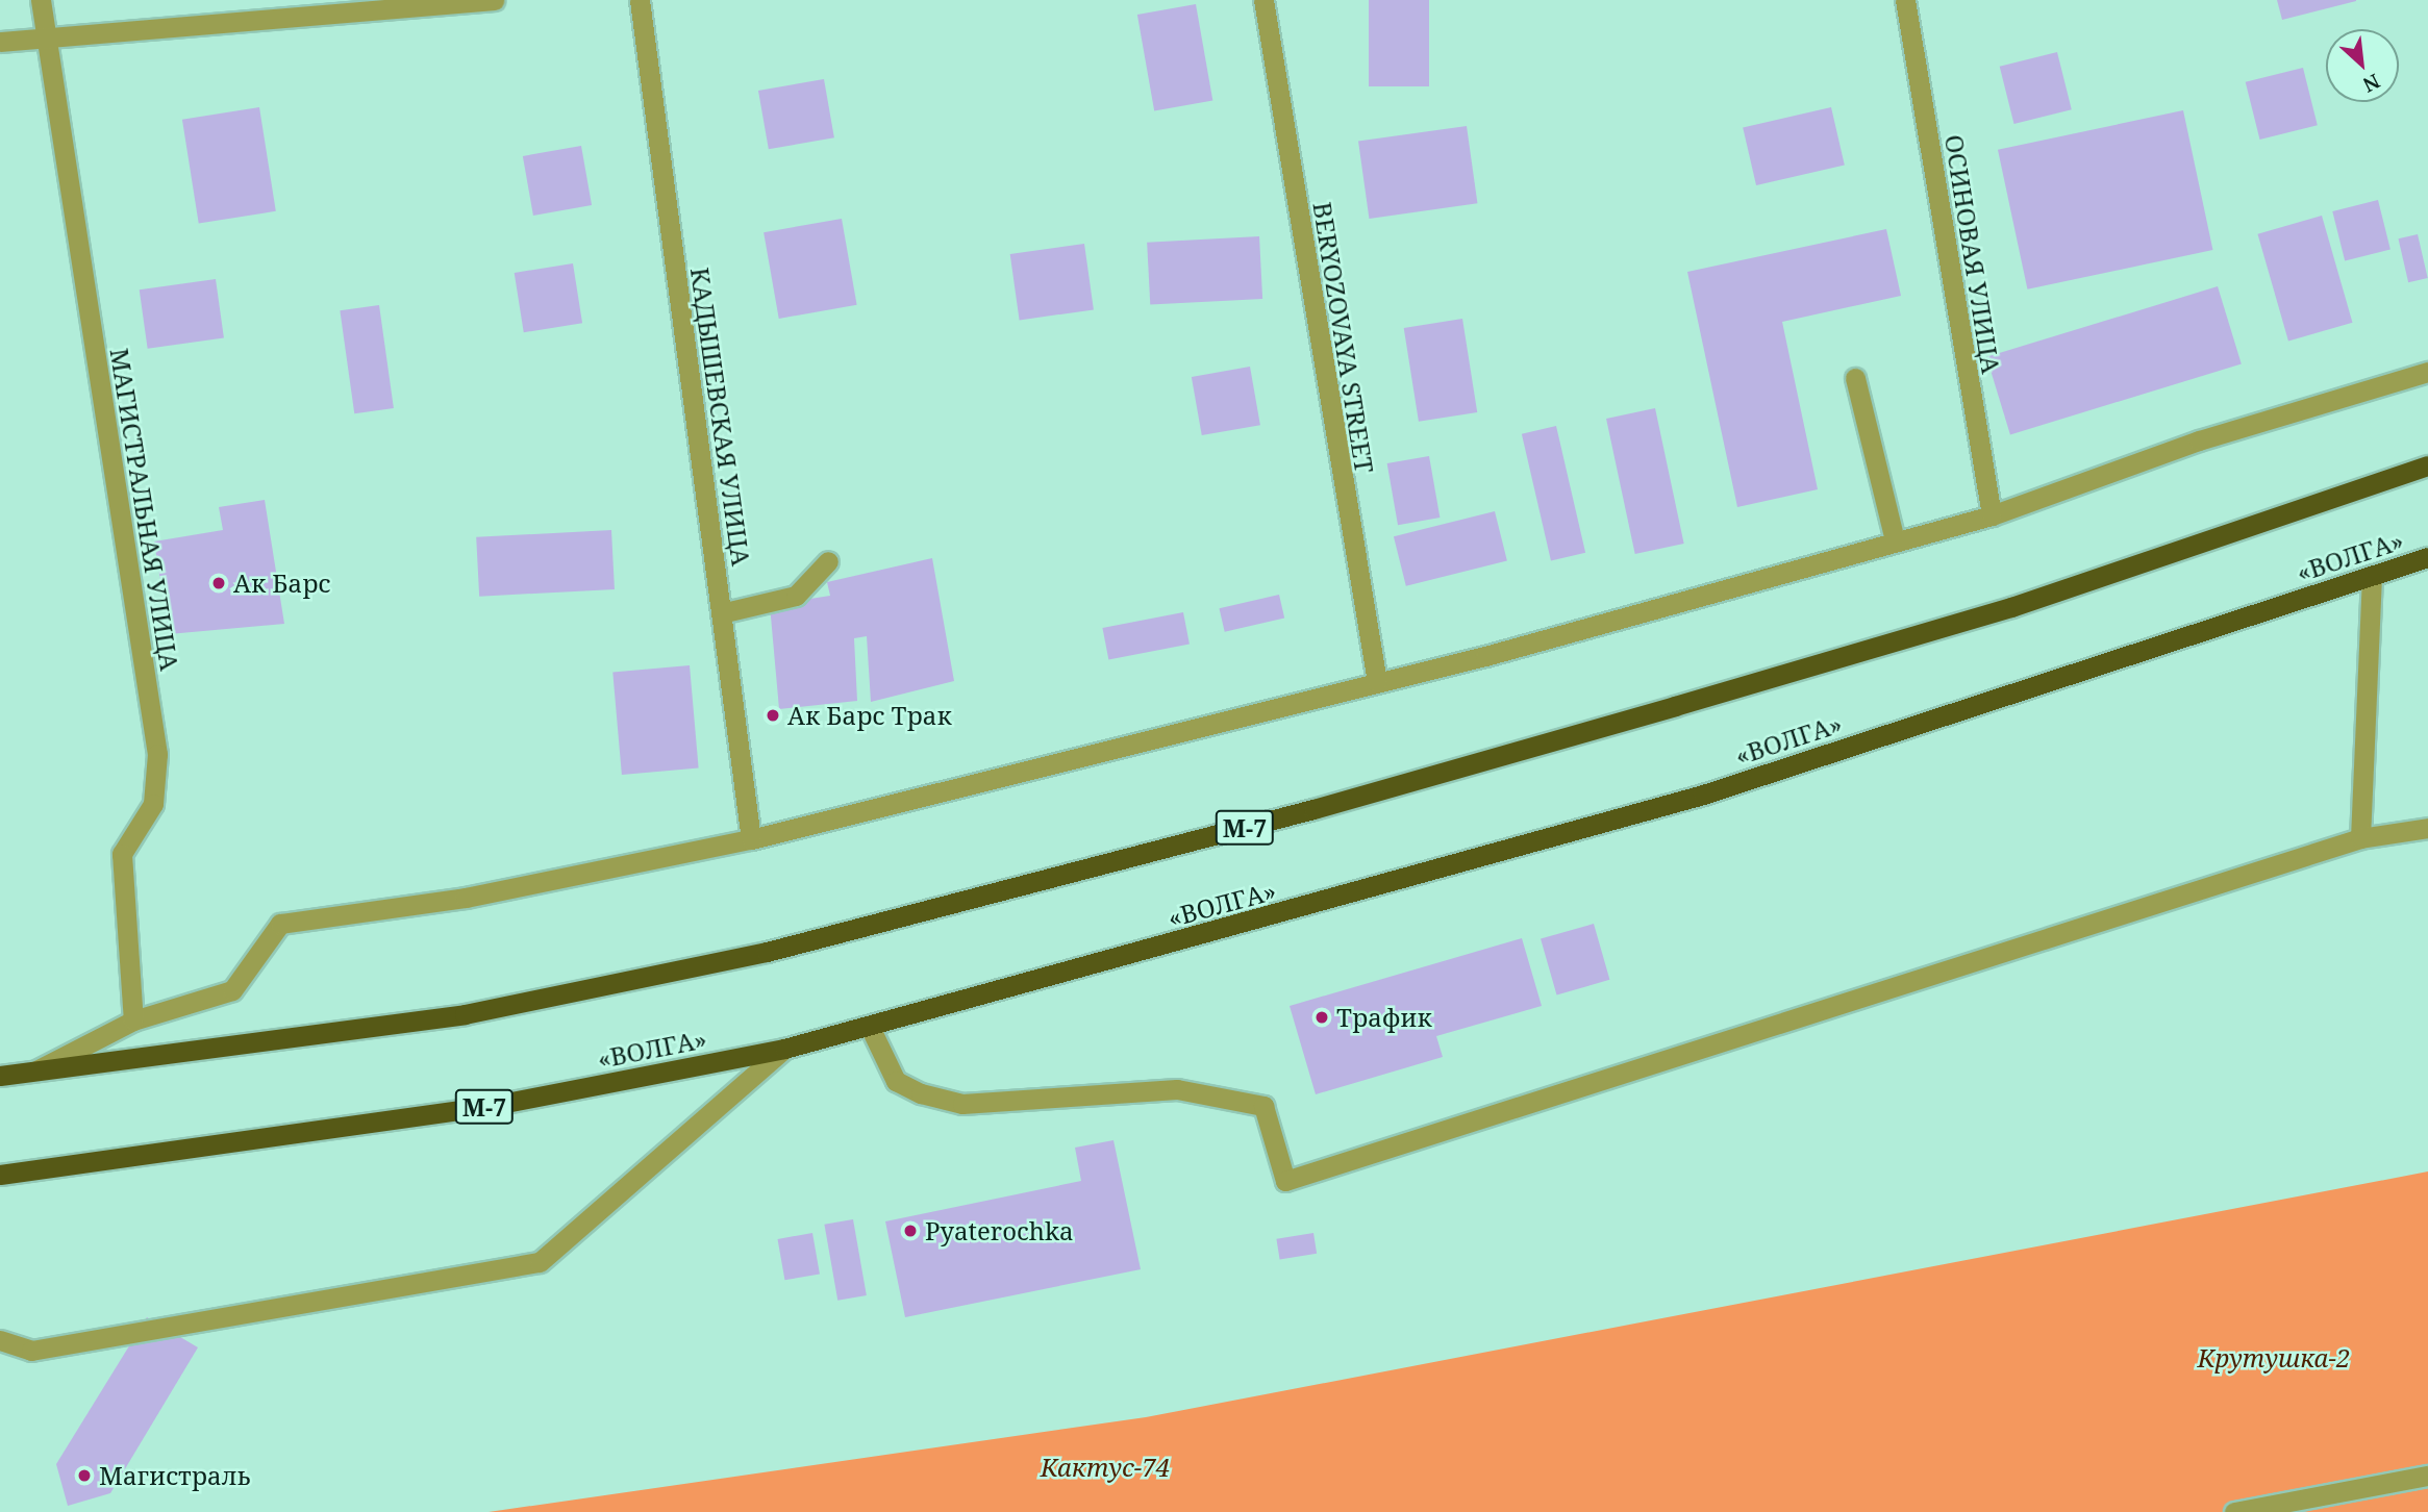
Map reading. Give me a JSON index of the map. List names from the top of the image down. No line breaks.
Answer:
{"streets":{"highway":["«ВОЛГА»","М-7"],"street":["ОСИНОВАЯ УЛИЦА","BERYOZOVAYA STREET","КАДЫШЕВСКАЯ УЛИЦА","МАГИСТРАЛЬНАЯ УЛИЦА"]},"parks":["Крутушка-2","Кактус-74"],"places":["Ак Барс","Ак Барс Трак","Трафик","Pyaterochka","Магистраль"],"north":"bottom right"}
